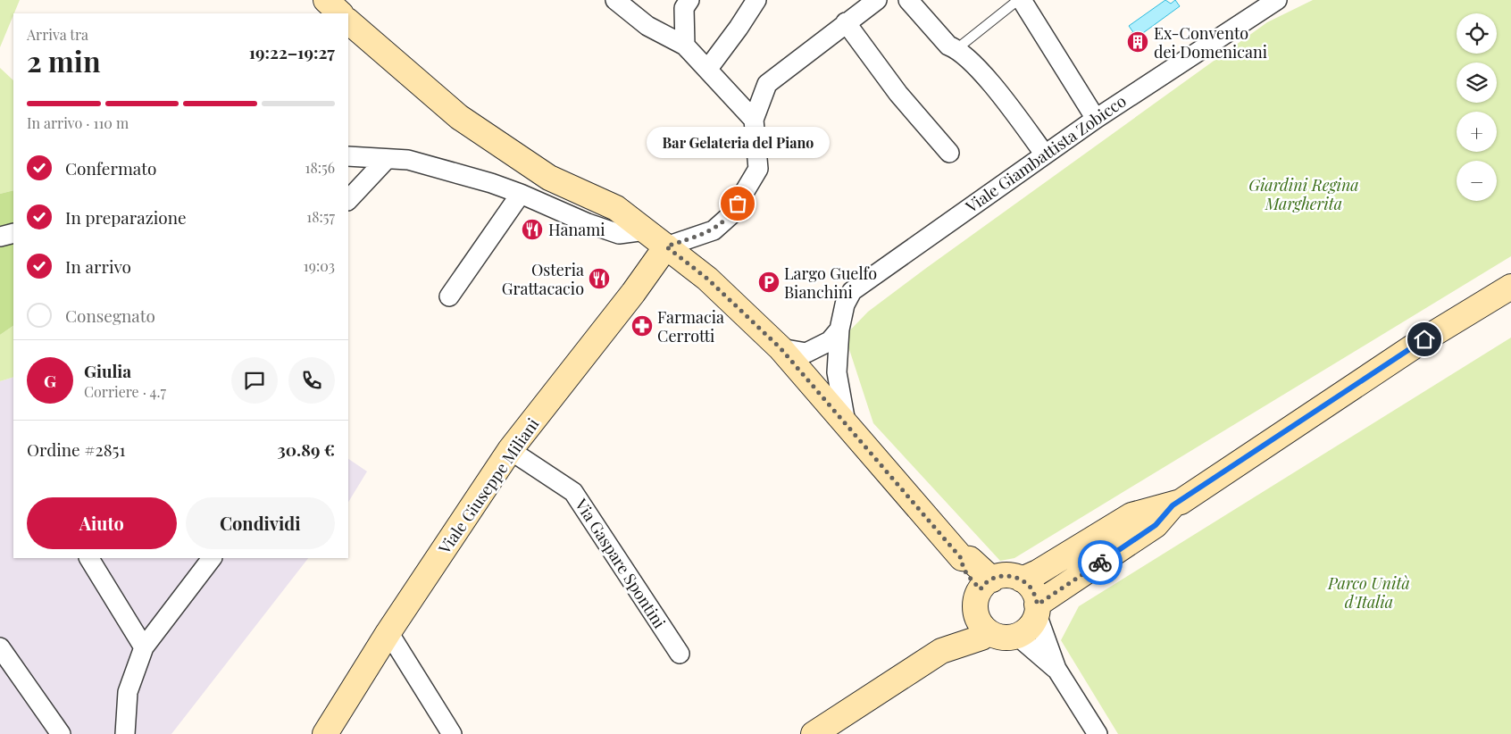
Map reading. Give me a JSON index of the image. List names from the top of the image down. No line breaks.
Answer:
{"streets":{"main road":["Viale Giuseppe Miliani"],"street":["Viale Giambattista Zobicco","Via Gaspare Spontini"]},"crossings":[["Viale Giuseppe Miliani","Via Gaspare Spontini"]],"parks":["Giardini Regina Margherita","Parco Unità d'Italia"],"places":{"building":["Ex-Convento dei Domenicani"],"other":["Bar Gelateria del Piano"],"restaurant":["Hanami","Osteria Grattacacio"],"parking":["Largo Guelfo Bianchini"],"pharmacy":["Farmacia Cerrotti"]},"page":{"map_buttons":["+","−"],"heading":["2 min","Arriva tra","19:22–19:27"],"panel":["Giulia","Corriere · 4.7","Ordine #2851","30.89 €"],"bar":"In arrivo · 110 m","bubble":"Bar Gelateria del Piano","list":[["Confermato","18:56"],["In preparazione","18:57"],["In arrivo","19:03"],"Consegnato"],"round":"G","buttons":["Aiuto","Condividi"]}}
